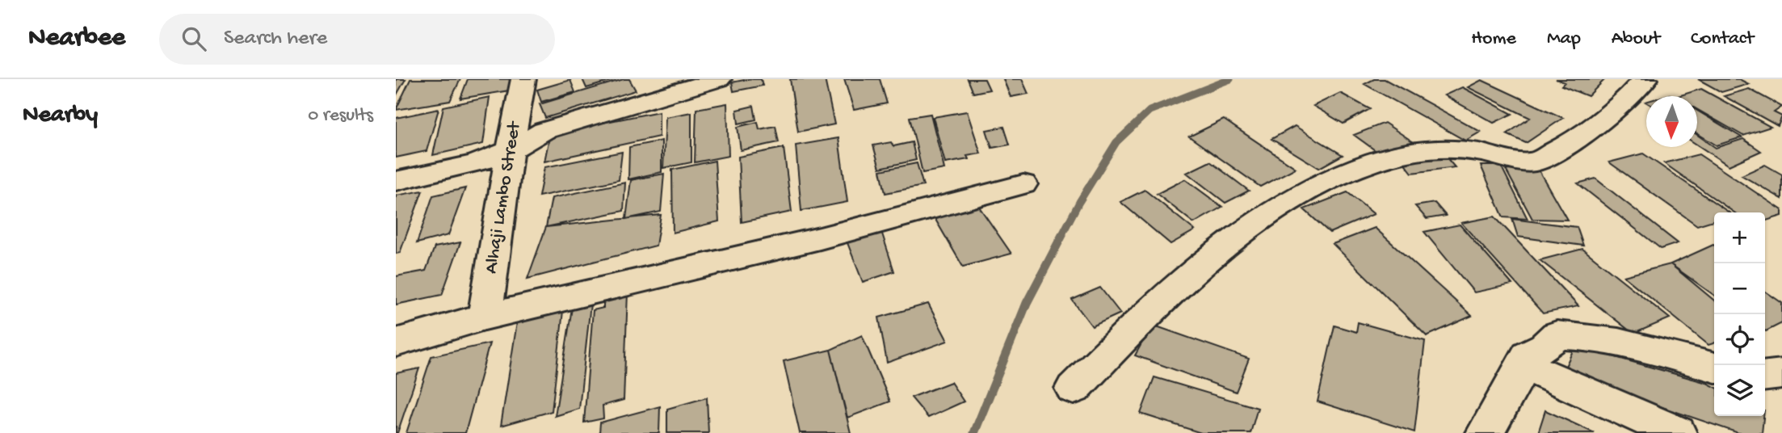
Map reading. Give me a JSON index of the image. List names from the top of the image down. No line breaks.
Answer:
{"streets":{"street":["Alhaji Lambo Street"]},"north":"bottom","page":{"header":"Nearbee","search":"Search here","nav":["Home","Map","About","Contact"],"heading":["Nearby","0 results"],"map_buttons":["+","−"]}}
